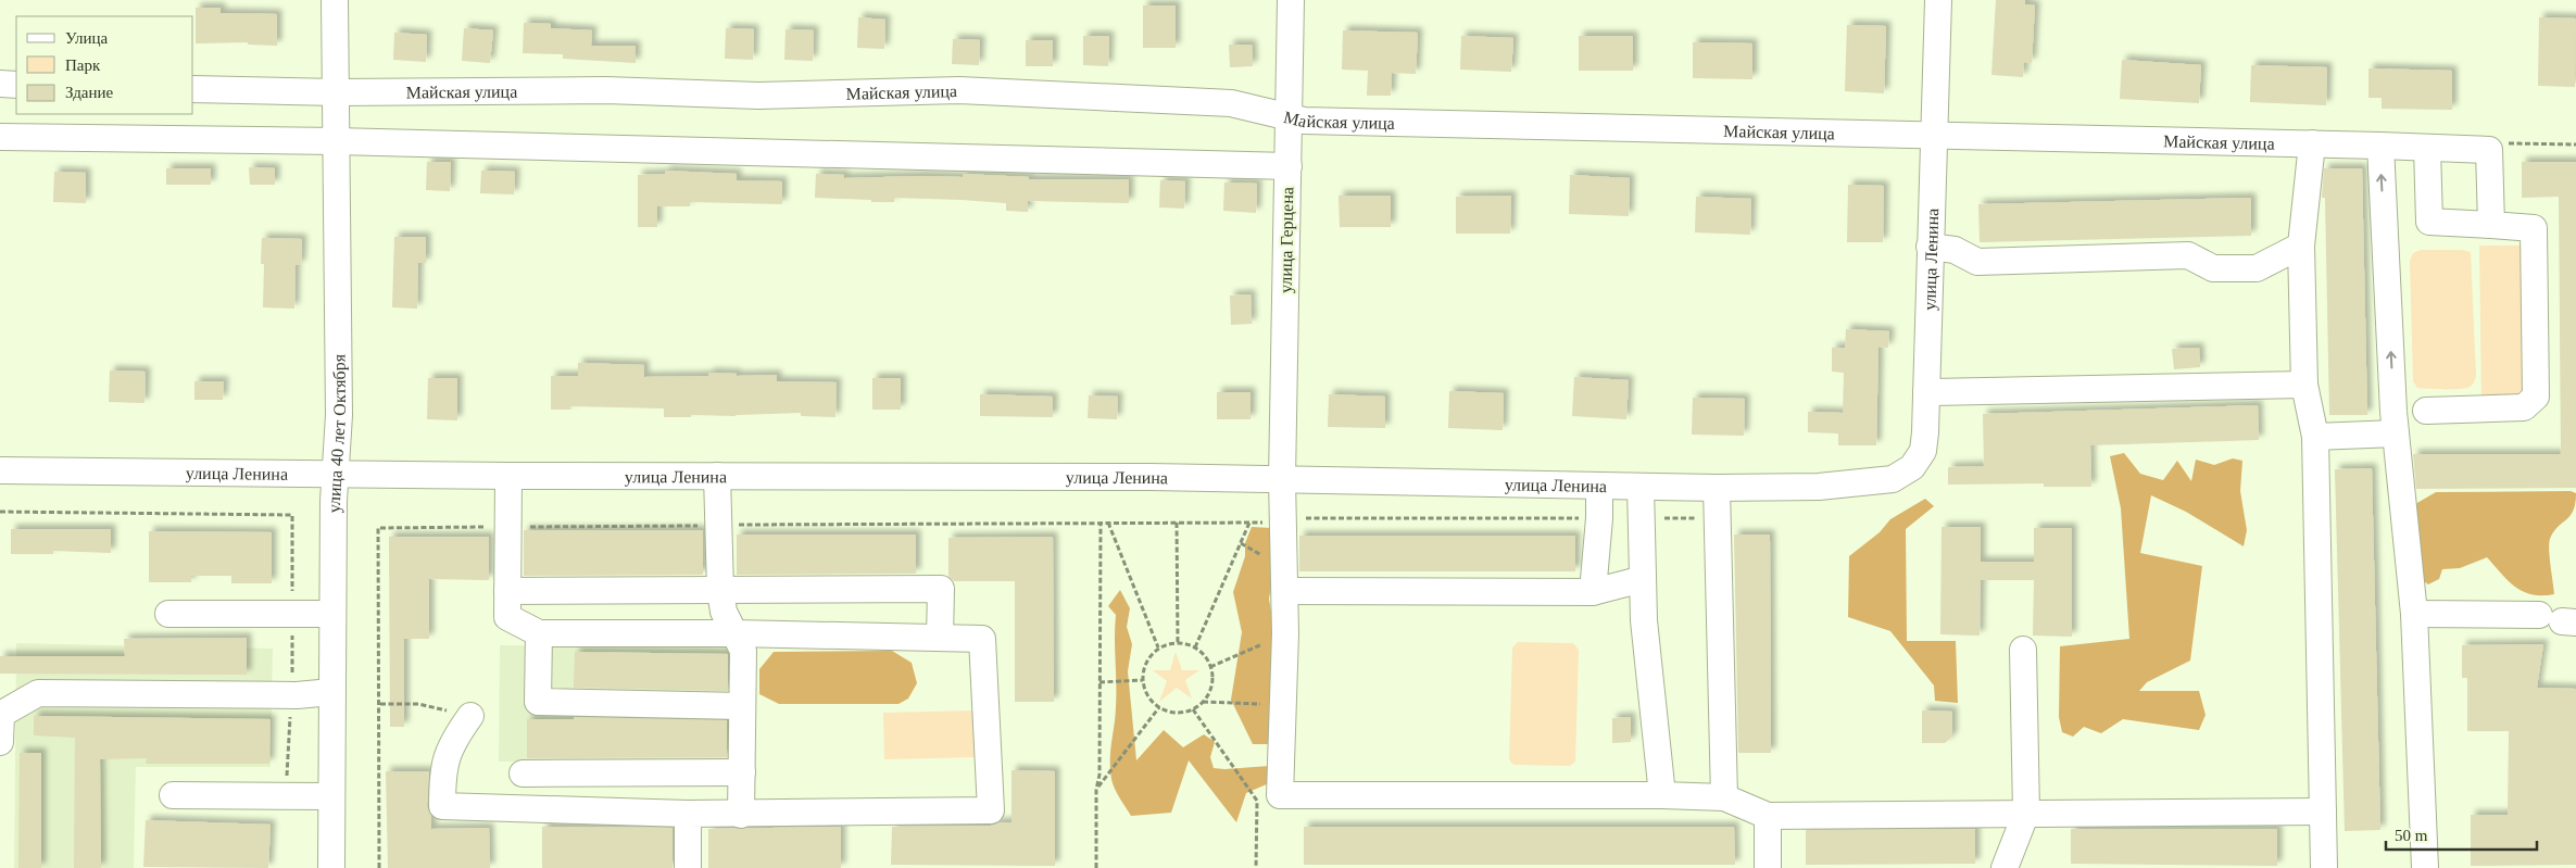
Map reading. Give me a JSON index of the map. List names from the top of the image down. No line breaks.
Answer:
{"streets":{"street":["Майская улица","улица Герцена","улица Ленина","улица 40 лет Октября"]},"crossings":[["Майская улица","улица Герцена"],["Майская улица","улица Ленина"],["Майская улица","улица 40 лет Октября"],["улица Герцена","улица Ленина"],["улица Ленина","улица 40 лет Октября"]],"legend":["Улица","Парк","Здание"],"scale_bar":"50 m"}
